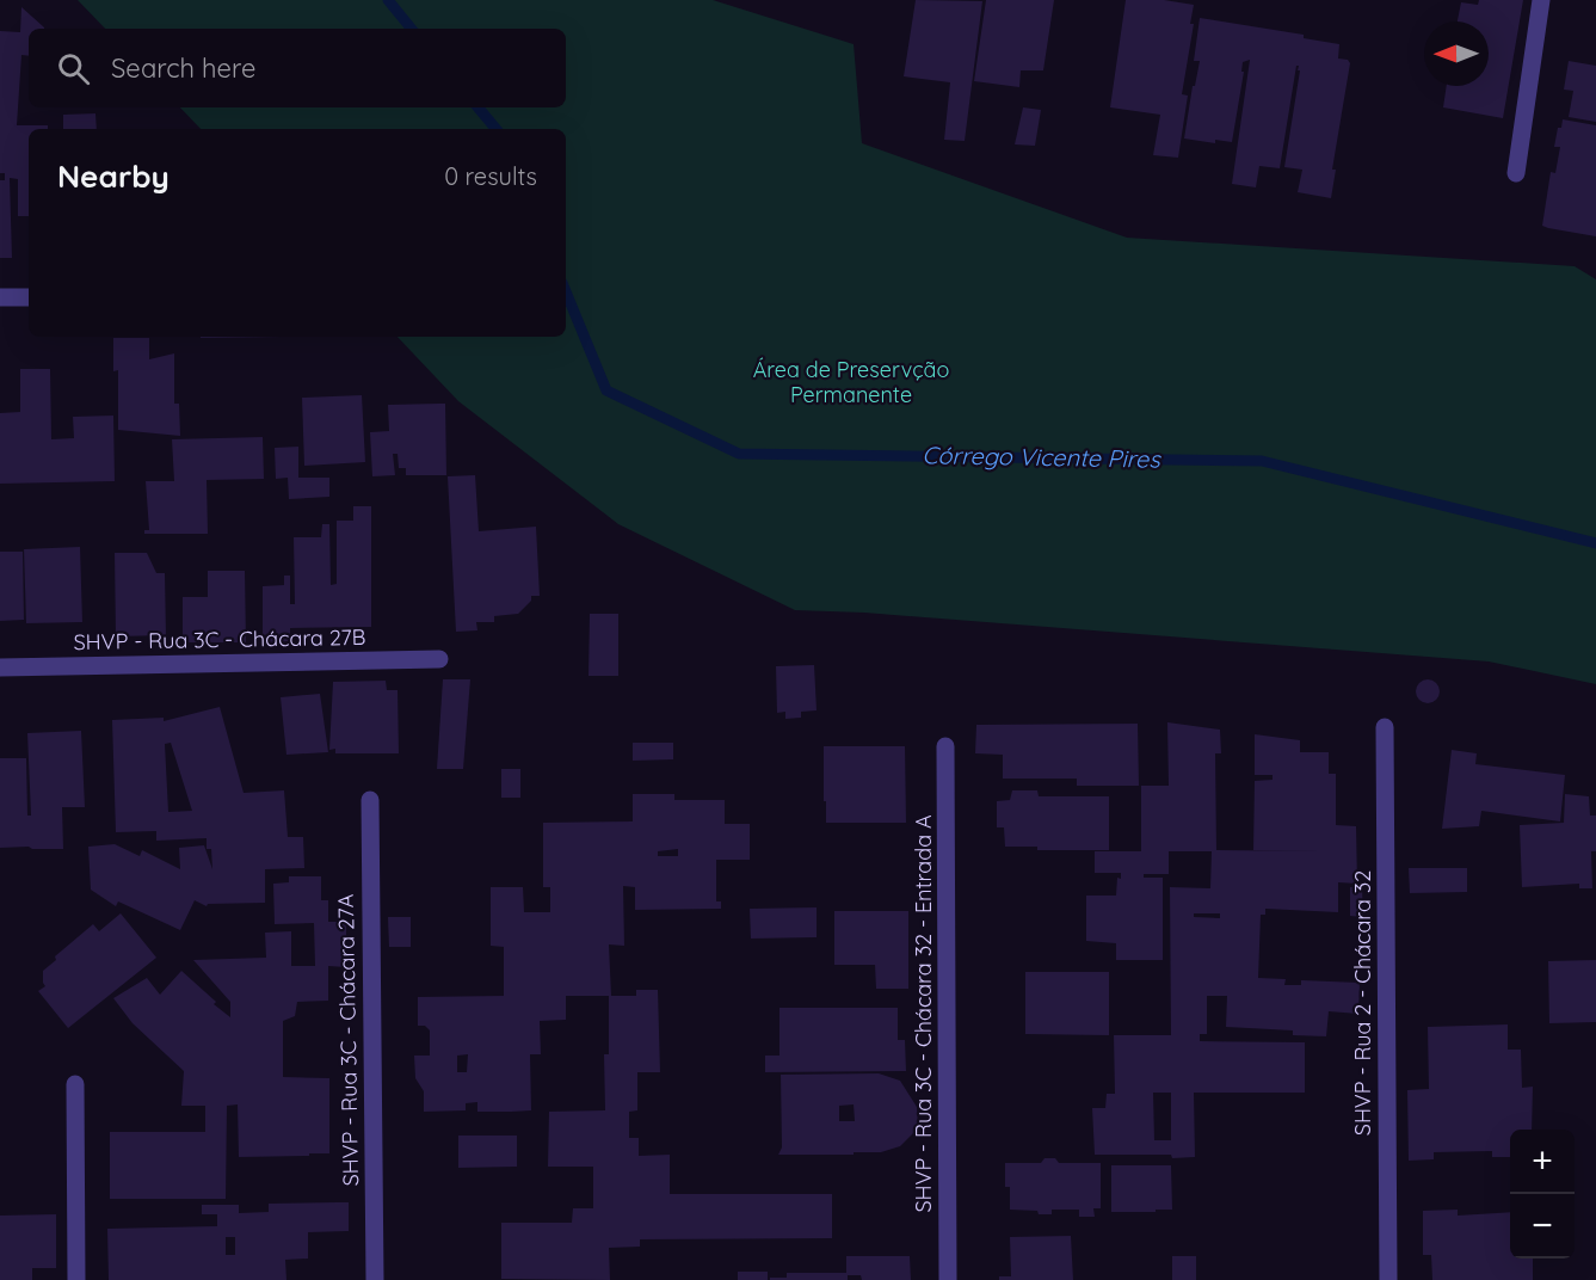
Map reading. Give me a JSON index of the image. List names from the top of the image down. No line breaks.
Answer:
{"streets":{"street":["SHVP - Rua 3C - Chácara 27B","SHVP - Rua 2 - Chácara 32","SHVP - Rua 3C - Chácara 32 - Entrada A","SHVP - Rua 3C - Chácara 27A"]},"water":["Córrego Vicente Pires"],"parks":["Área de Preservção Permanente"],"north":"left","page":{"search":"Search here","heading":["Nearby","0 results"],"map_buttons":["+","−"]}}
